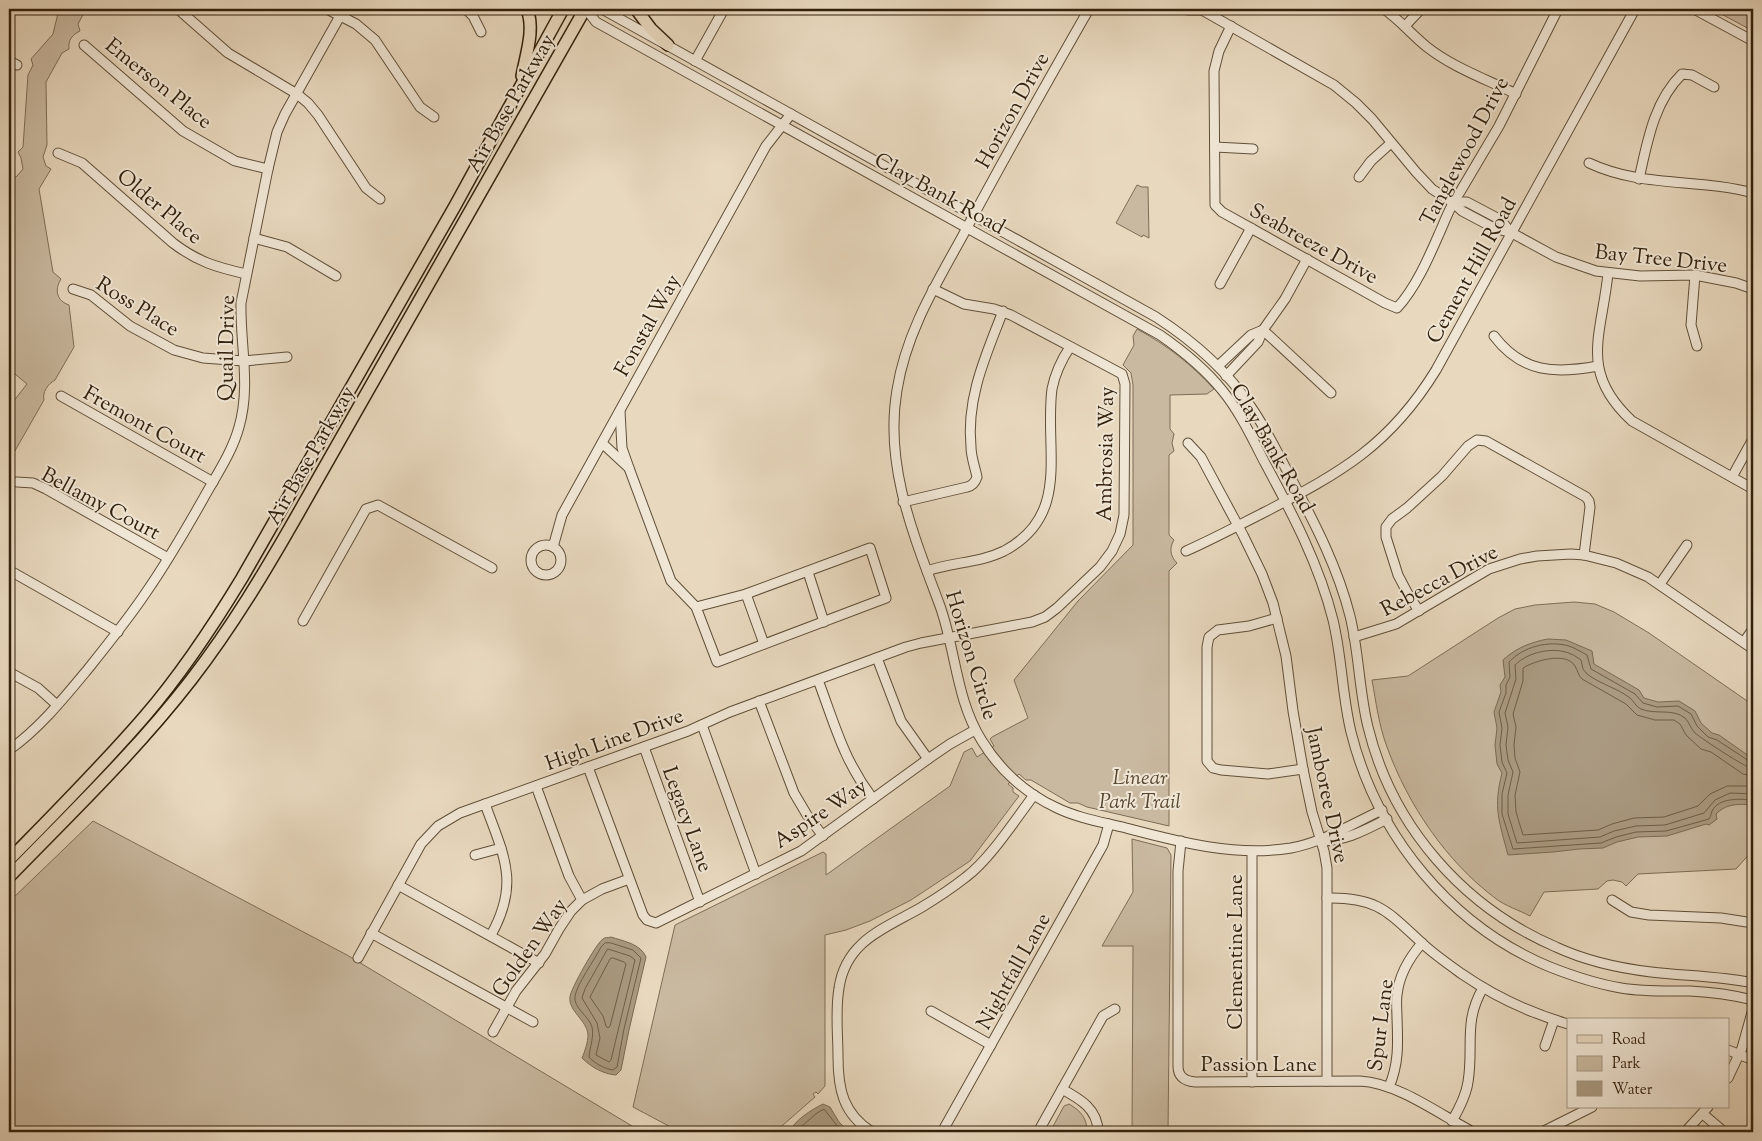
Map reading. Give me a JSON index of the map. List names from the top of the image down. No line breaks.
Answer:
{"streets":{"main road":["Air Base Parkway"],"street":["Emerson Place","Horizon Drive","Tanglewood Drive","Clay Bank Road","Older Place","Seabreeze Drive","Bay Tree Drive","Cement Hill Road","Ross Place","Fonstal Way","Quail Drive","Fremont Court","Ambrosia Way","Bellamy Court","Rebecca Drive","Horizon Circle","High Line Drive","Jamboree Drive","Aspire Way","Legacy Lane","Golden Way","Clementine Lane","Nightfall Lane","Spur Lane","Passion Lane"]},"crossings":[["Emerson Place","Quail Drive"],["Air Base Parkway","Clay Bank Road"],["Horizon Drive","Clay Bank Road"],["Horizon Drive","Horizon Circle"],["Tanglewood Drive","Seabreeze Drive"],["Tanglewood Drive","Bay Tree Drive"],["Clay Bank Road","Cement Hill Road"],["Clay Bank Road","Fonstal Way"],["Clay Bank Road","Rebecca Drive"],["Clay Bank Road","Horizon Circle"],["Older Place","Quail Drive"],["Bay Tree Drive","Cement Hill Road"],["Cement Hill Road","Jamboree Drive"],["Ross Place","Quail Drive"],["Quail Drive","Fremont Court"],["Quail Drive","Bellamy Court"],["Ambrosia Way","Horizon Circle"],["Ambrosia Way","High Line Drive"],["Horizon Circle","High Line Drive"],["Horizon Circle","Jamboree Drive"],["Horizon Circle","Aspire Way"],["Horizon Circle","Clementine Lane"],["Horizon Circle","Nightfall Lane"],["Horizon Circle","Passion Lane"],["High Line Drive","Legacy Lane"],["Jamboree Drive","Passion Lane"],["Aspire Way","Legacy Lane"],["Aspire Way","Golden Way"],["Clementine Lane","Passion Lane"],["Spur Lane","Passion Lane"]],"parks":["Linear Park Trail"],"legend":["Road","Park","Water"]}
